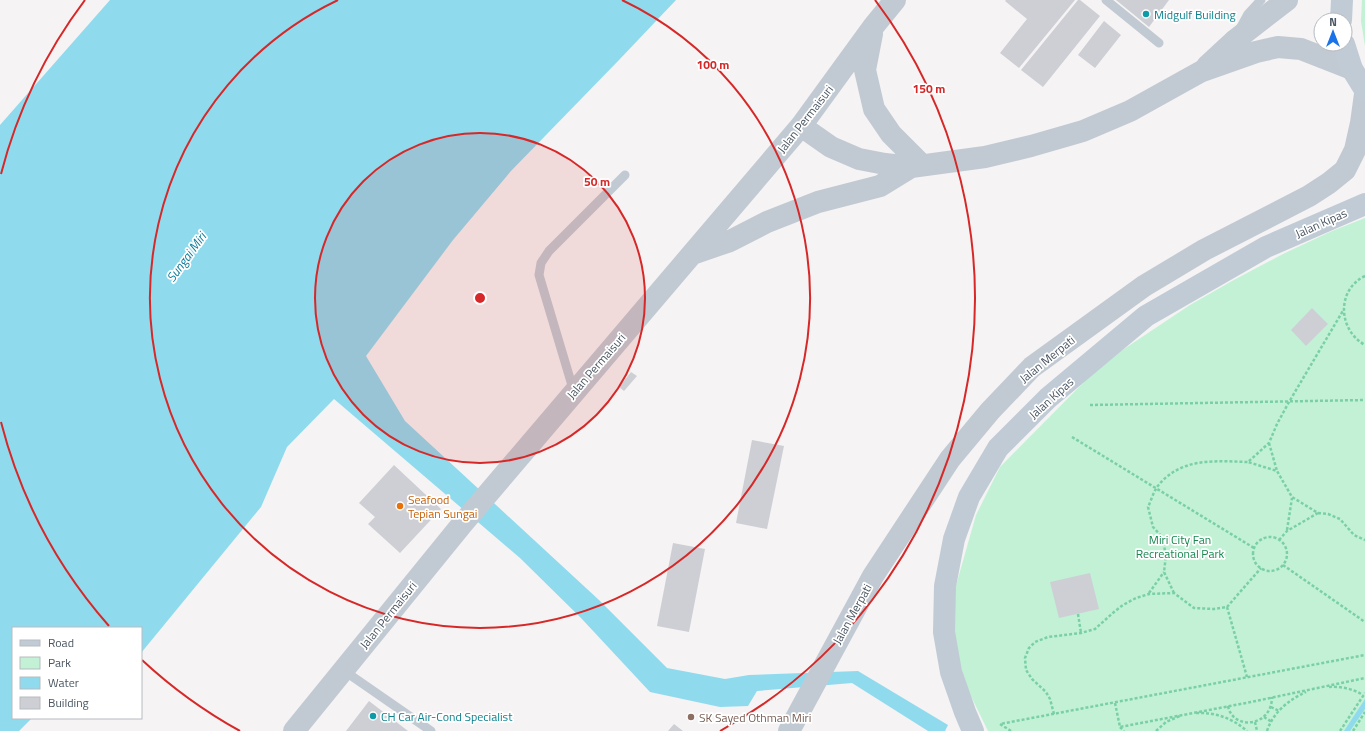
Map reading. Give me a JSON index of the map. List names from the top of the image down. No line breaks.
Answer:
{"streets":{"main road":["Jalan Kipas"],"street":["Jalan Permaisuri","Jalan Merpati"]},"water":["Sungai Miri"],"parks":["Miri City Fan Recreational Park"],"places":["Midgulf Building","Seafood Tepian Sungai","CH Car Air-Cond Specialist","SK Sayed Othman Miri"],"legend":["Road","Park","Water","Building"],"north":"top","rings":["100 m","150 m","50 m"]}
